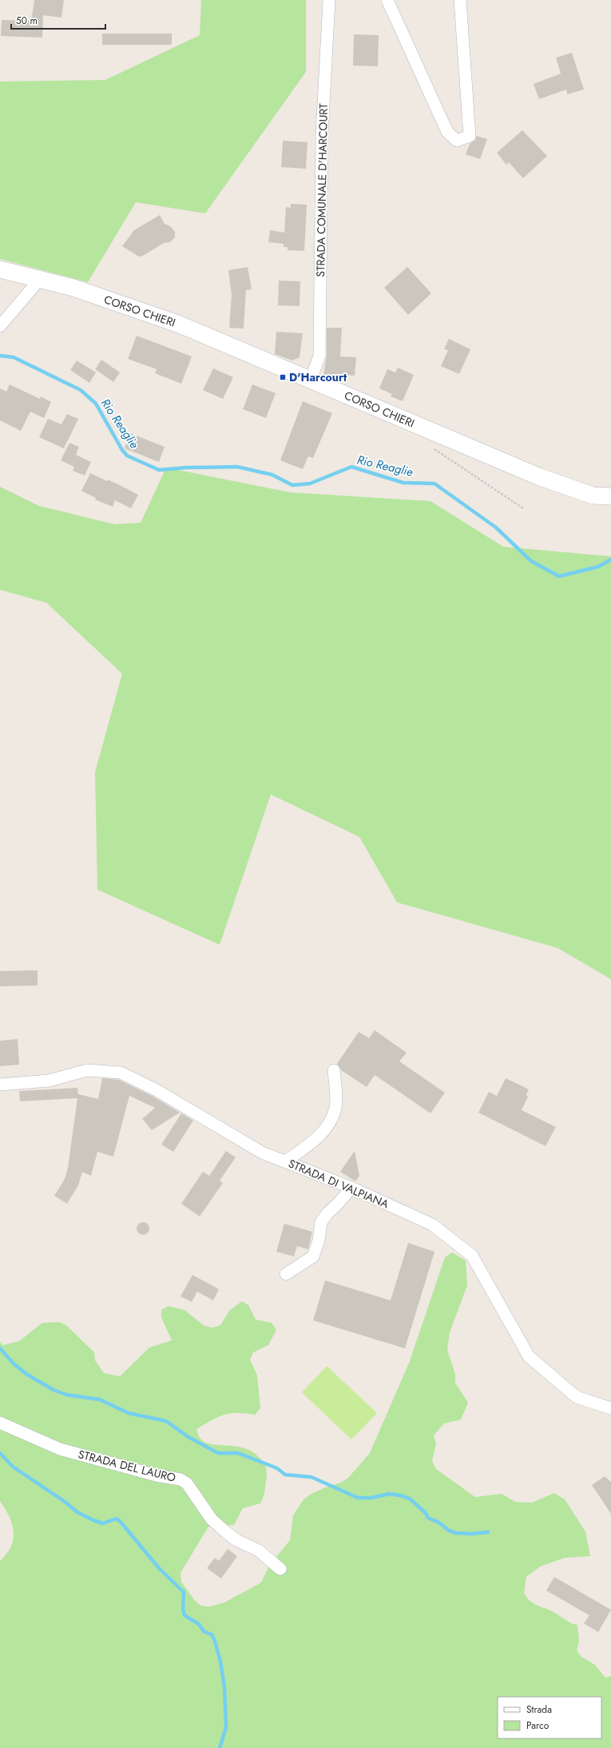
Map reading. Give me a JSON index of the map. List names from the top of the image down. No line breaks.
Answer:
{"streets":{"main road":["CORSO CHIERI"],"street":["STRADA COMUNALE D'HARCOURT","STRADA DI VALPIANA","STRADA DEL LAURO"]},"crossings":[["STRADA COMUNALE D'HARCOURT","CORSO CHIERI"]],"water":["Rio Reaglie"],"places":{"transit":["D'Harcourt"]},"legend":["Strada","Parco"],"scale_bar":"50 m"}
